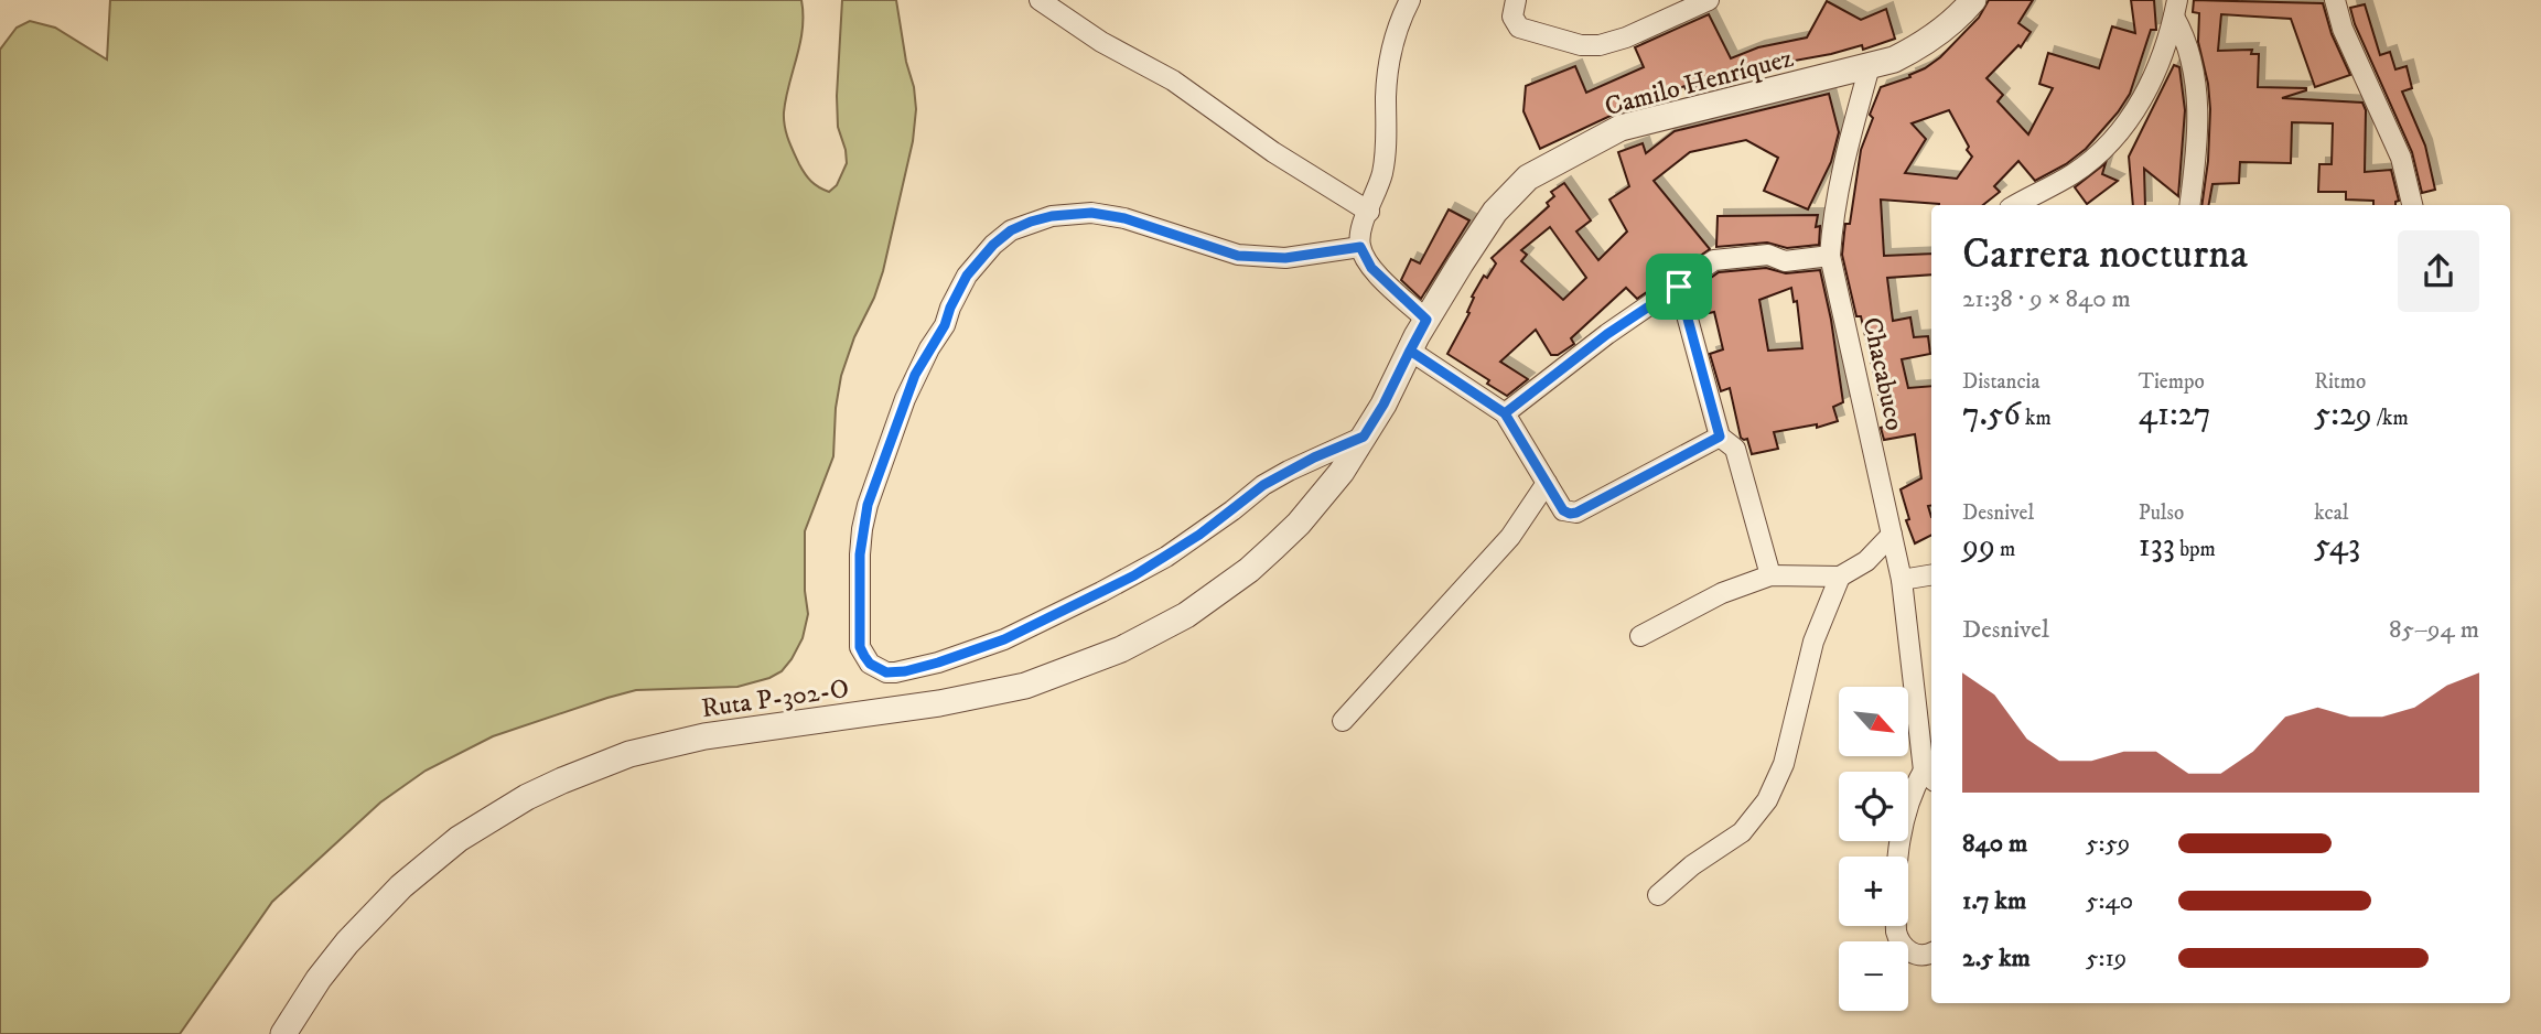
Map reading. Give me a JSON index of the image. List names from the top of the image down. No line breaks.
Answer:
{"streets":{"street":["Camilo Henríquez","Chacabuco","Ruta P-302-O"]},"crossings":[["Camilo Henríquez","Chacabuco"],["Camilo Henríquez","Ruta P-302-O"]],"north":"bottom right","page":{"heading":["Carrera nocturna","21:38 · 9 × 840 m"],"stats":[["Distancia","7.56 km"],["Tiempo","41:27"],["Ritmo","5:29 /km"],["Desnivel","99 m"],["Pulso","133 bpm"],["kcal","543"]],"chart":["Desnivel","85–94 m"],"map_buttons":["+","−"],"list":[{"name":"840 m","note":"5:59"},{"name":"1.7 km","note":"5:40"},{"name":"2.5 km","note":"5:19"}]}}
